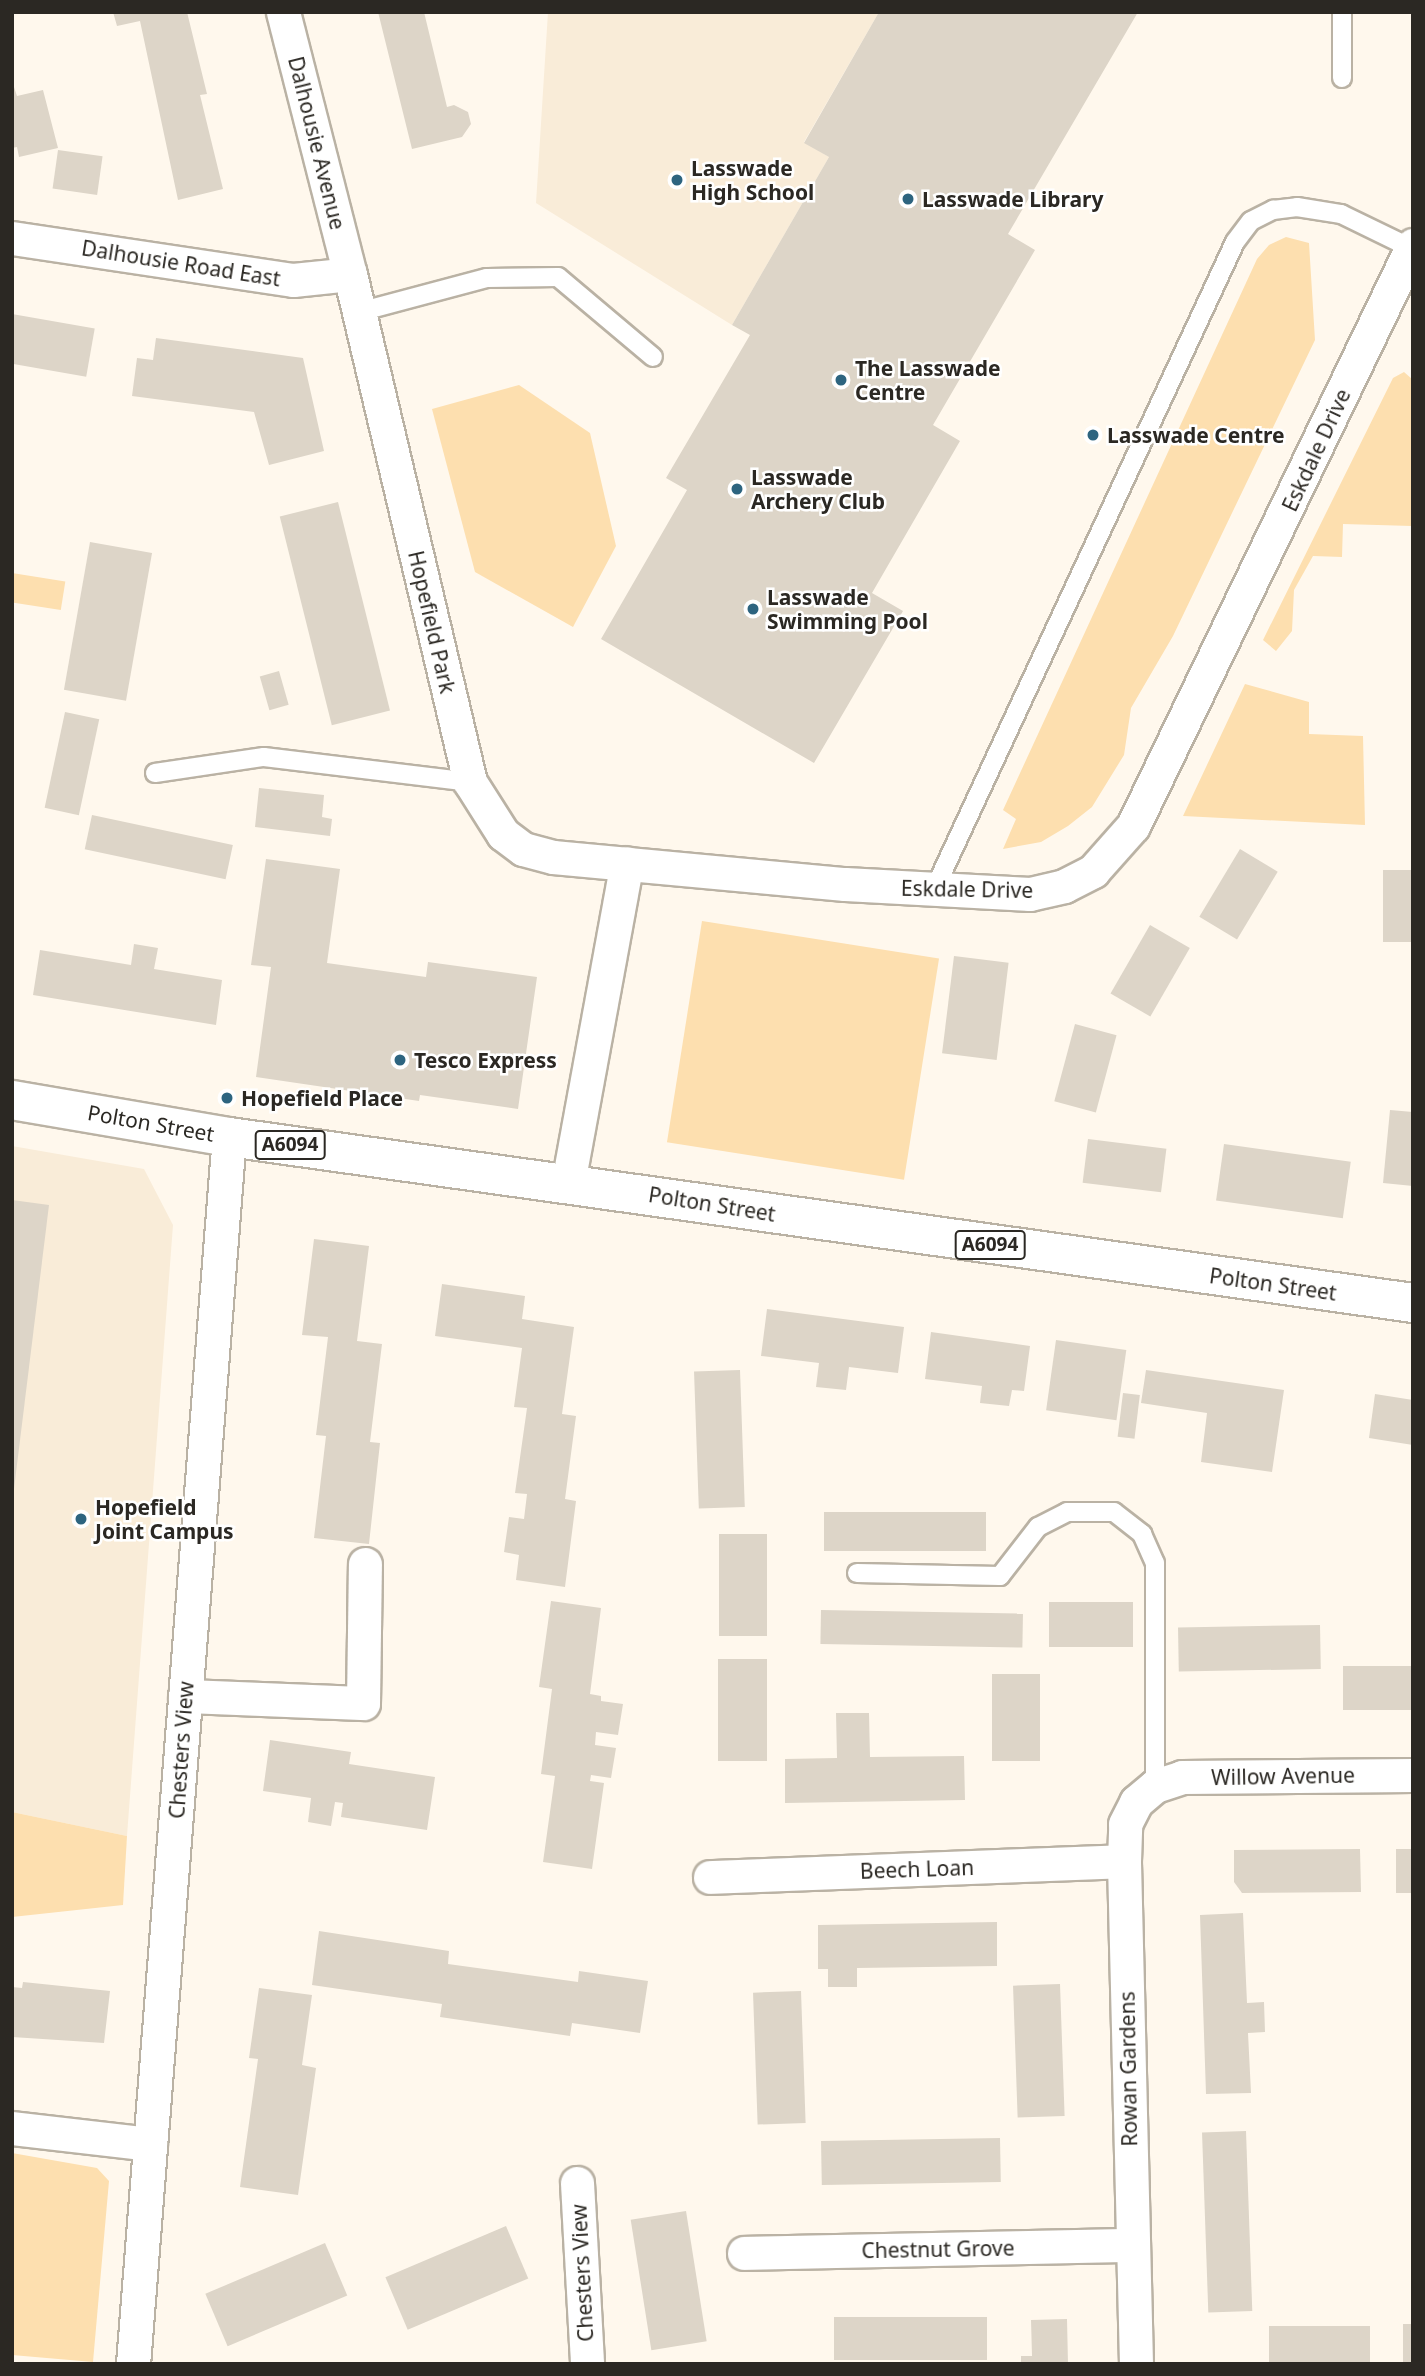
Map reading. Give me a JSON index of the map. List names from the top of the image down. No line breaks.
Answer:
{"streets":{"main road":["Polton Street","A6094"],"street":["Dalhousie Avenue","Dalhousie Road East","Eskdale Drive","Hopefield Park","Chesters View","Willow Avenue","Beech Loan","Rowan Gardens","Chestnut Grove"]},"crossings":[["Dalhousie Avenue","Dalhousie Road East"],["Dalhousie Avenue","Hopefield Park"],["Dalhousie Road East","Hopefield Park"],["Eskdale Drive","Hopefield Park"],["Polton Street","Chesters View"],["Willow Avenue","Rowan Gardens"],["Beech Loan","Rowan Gardens"],["Rowan Gardens","Chestnut Grove"]],"places":["Lasswade High School","Lasswade Library","The Lasswade Centre","Lasswade Centre","Lasswade Archery Club","Lasswade Swimming Pool","Tesco Express","Hopefield Place","Hopefield Joint Campus"]}
